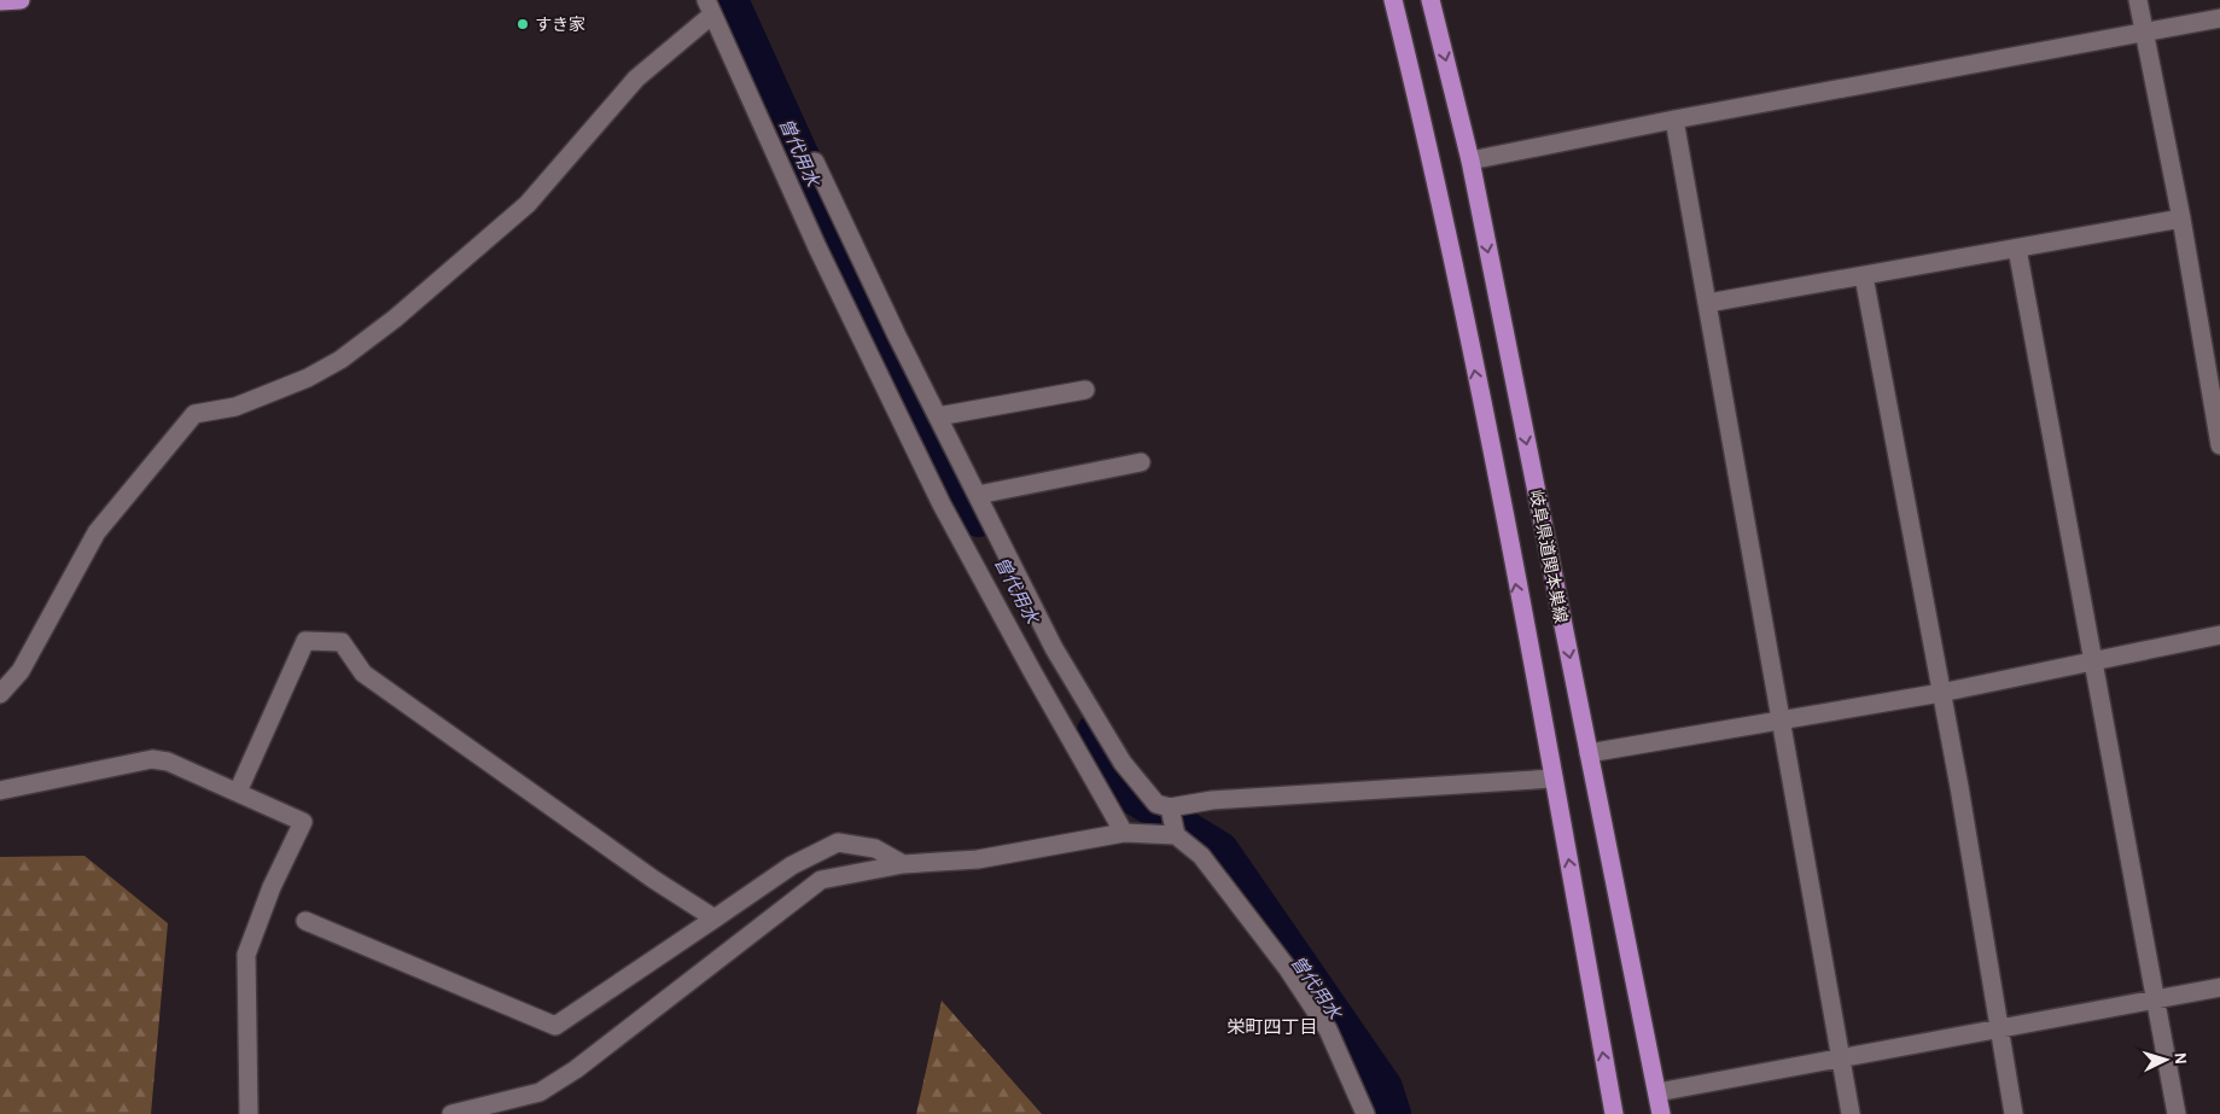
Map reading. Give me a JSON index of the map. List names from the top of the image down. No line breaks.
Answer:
{"streets":{"main road":["岐阜県道関本巣線"]},"districts":["栄町四丁目"],"water":["曽代用水"],"places":["すき家"],"north":"right"}
